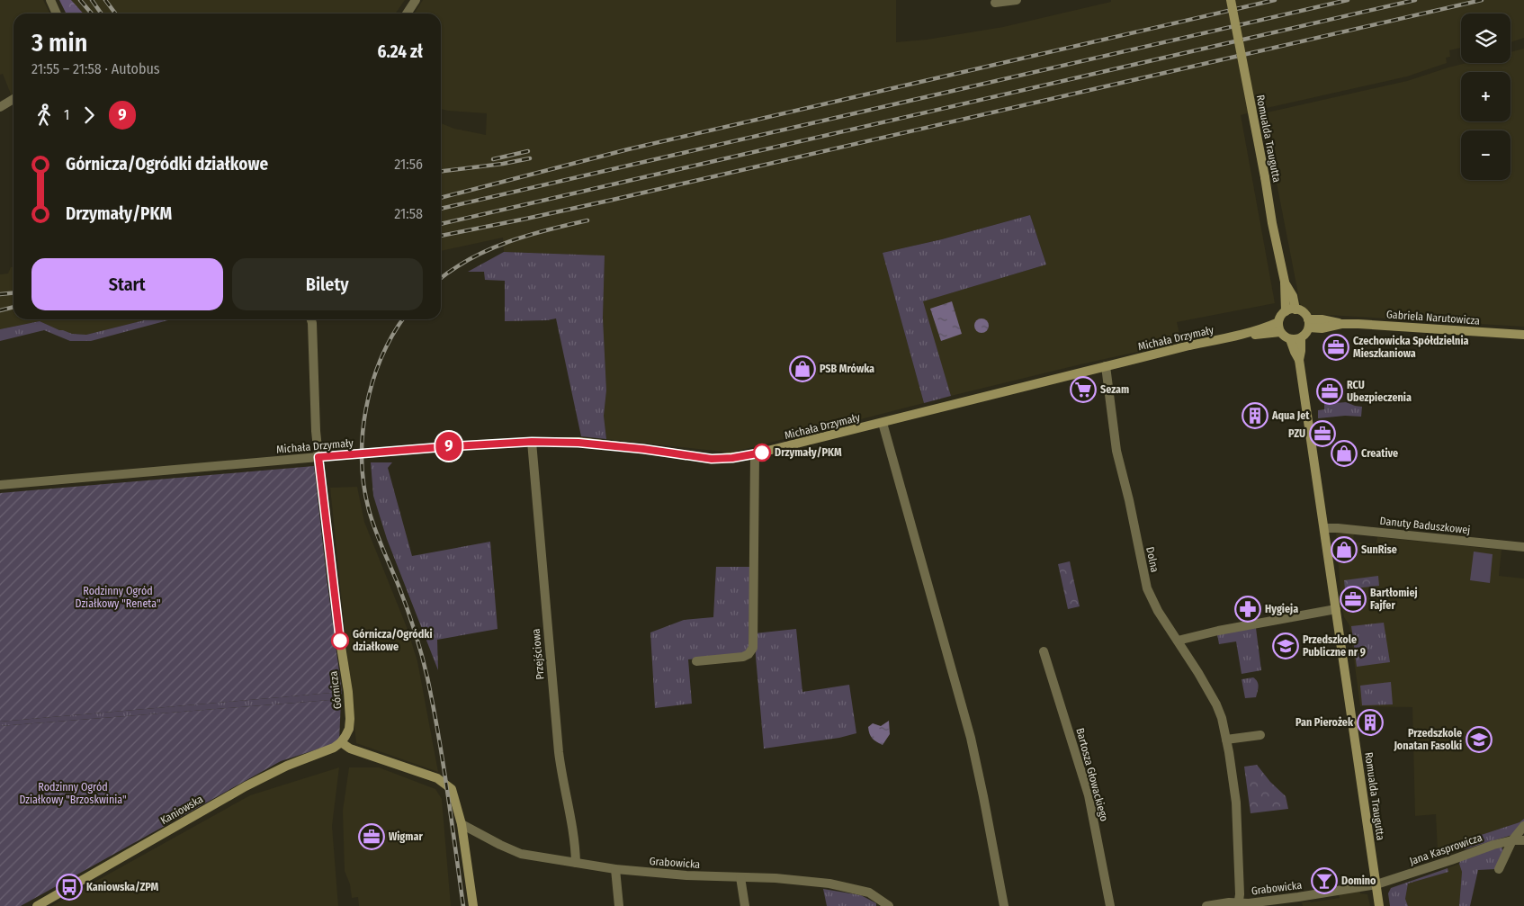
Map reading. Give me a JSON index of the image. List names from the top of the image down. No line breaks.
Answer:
{"streets":{"street":["Romualda Traugutta","Gabriela Narutowicza","Michała Drzymały","Danuty Baduszkowej","Dolna","Przejściowa","Górnicza","Bartosza Głowackiego","Kaniowska","Jana Kasprowicza","Grabowicka"]},"crossings":[["Romualda Traugutta","Gabriela Narutowicza"],["Romualda Traugutta","Danuty Baduszkowej"],["Romualda Traugutta","Jana Kasprowicza"],["Romualda Traugutta","Grabowicka"],["Michała Drzymały","Dolna"],["Michała Drzymały","Przejściowa"],["Michała Drzymały","Górnicza"],["Dolna","Grabowicka"],["Przejściowa","Grabowicka"],["Górnicza","Kaniowska"],["Jana Kasprowicza","Grabowicka"]],"parks":["Rodzinny Ogród Działkowy \"Reneta\"","Rodzinny Ogród Działkowy \"Brzoskwinia\""],"places":{"office":["Czechowicka Spółdzielnia Mieszkaniowa","RCU Ubezpieczenia","PZU","Bartłomiej Fajfer","Wigmar"],"shop":["PSB Mrówka","Creative","SunRise"],"supermarket":["Sezam"],"building":["Aqua Jet","Pan Pierożek"],"other":["Drzymały/PKM","Górnicza/Ogródki działkowe"],"pharmacy":["Hygieja"],"school or university":["Przedszkole Publiczne nr 9","Przedszkole Jonatan Fasolki"],"bar":["Domino"],"bus stop":["Kaniowska/ZPM"]},"lines":["bus line 9"],"page":{"on_map":"9","map_buttons":["+","−"],"heading":["3 min","21:55 – 21:58 · Autobus","6.24 zł"],"legs":["1","9"],"list":[{"name":"Górnicza/Ogródki działkowe","value":"21:56"},{"name":"Drzymały/PKM","value":"21:58"}],"buttons":["Start","Bilety"]}}
